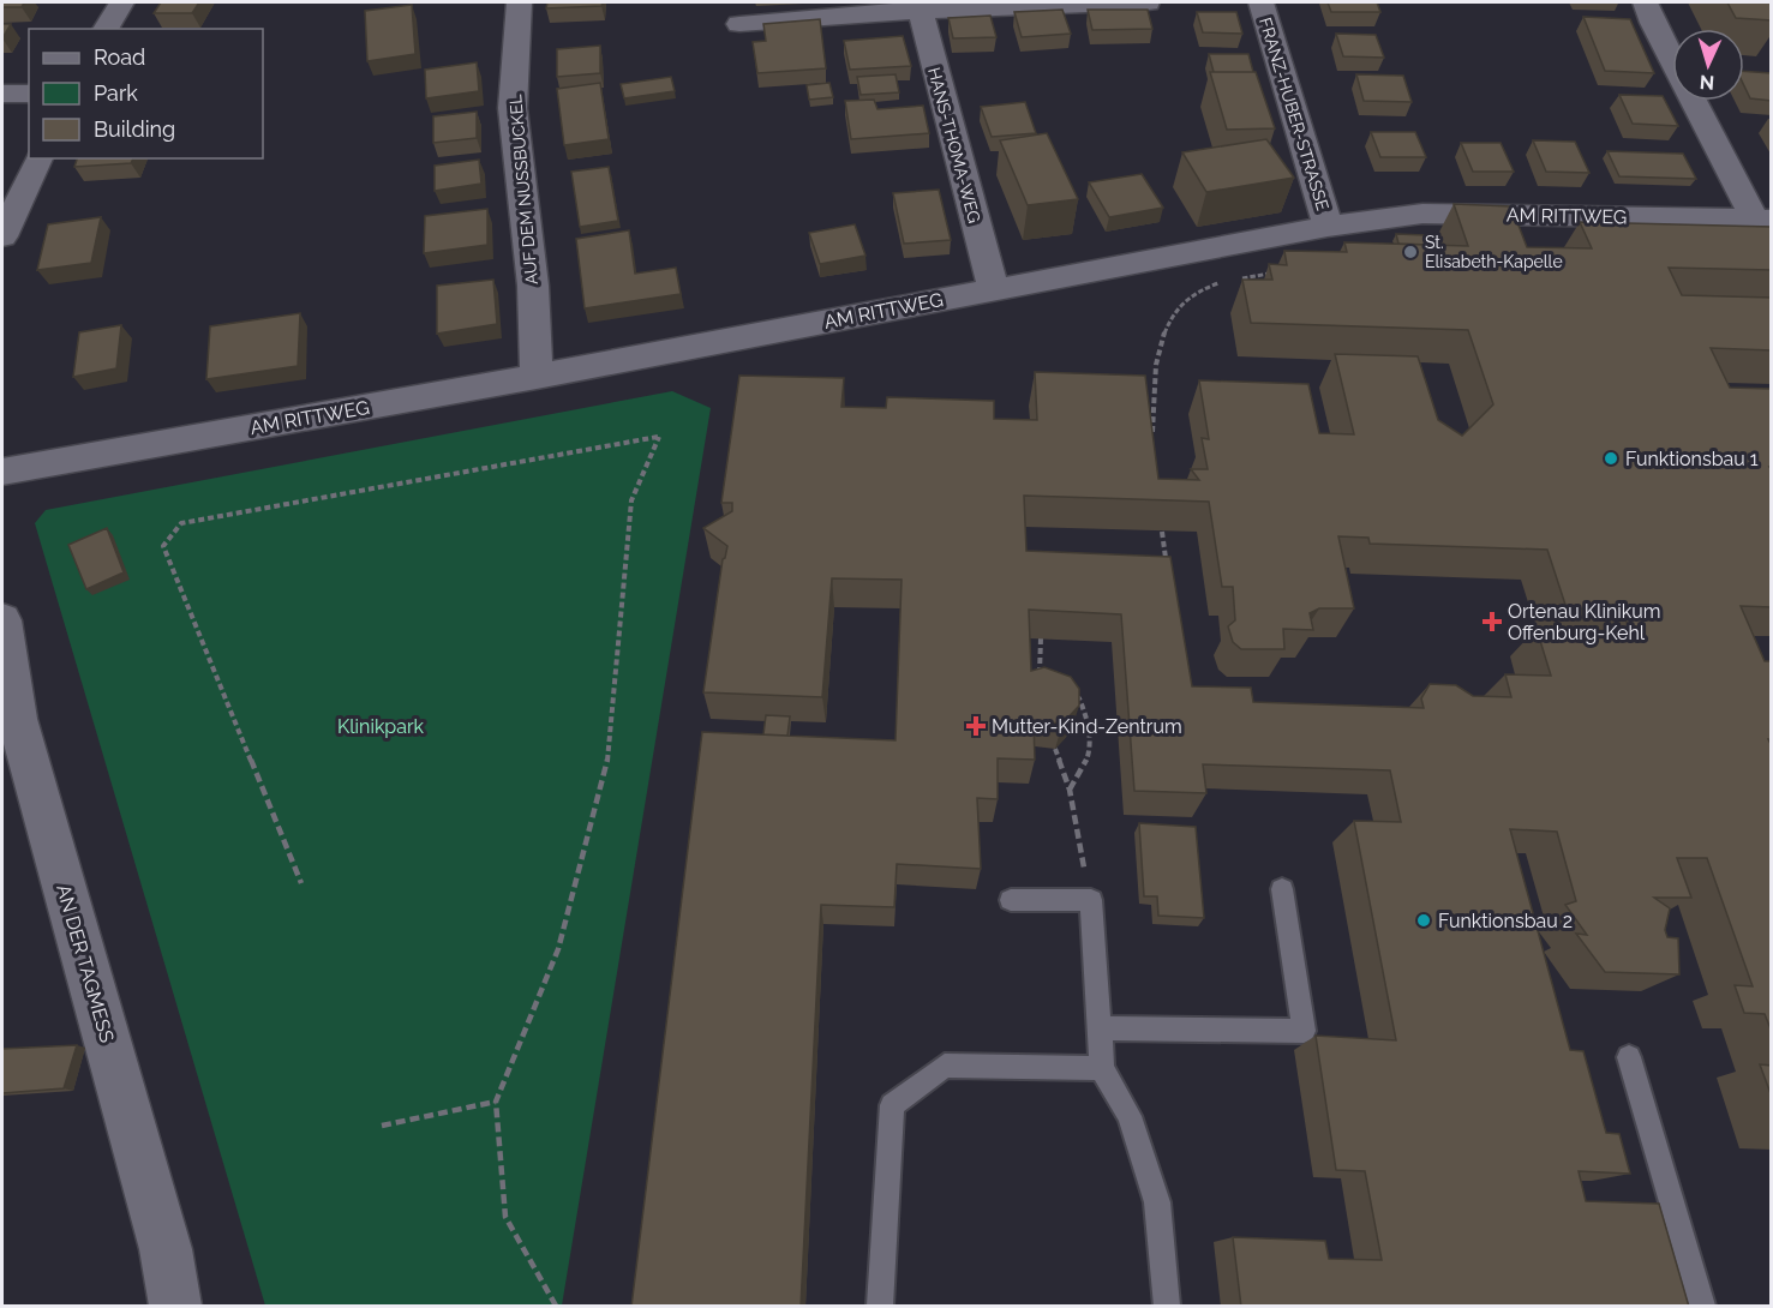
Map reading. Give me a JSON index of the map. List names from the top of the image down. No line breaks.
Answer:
{"streets":{"street":["FRANZ-HUBER-STRASSE","HANS-THOMA-WEG","AUF DEM NUSSBUCKEL","AM RITTWEG","AN DER TAGMESS"]},"crossings":[["FRANZ-HUBER-STRASSE","AM RITTWEG"],["HANS-THOMA-WEG","AM RITTWEG"],["AUF DEM NUSSBUCKEL","AM RITTWEG"]],"parks":["Klinikpark"],"places":{"other":["St. Elisabeth-Kapelle","Funktionsbau 1","Funktionsbau 2"],"health":["Ortenau Klinikum Offenburg-Kehl","Mutter-Kind-Zentrum"]},"legend":["Road","Park","Building"],"north":"bottom"}
